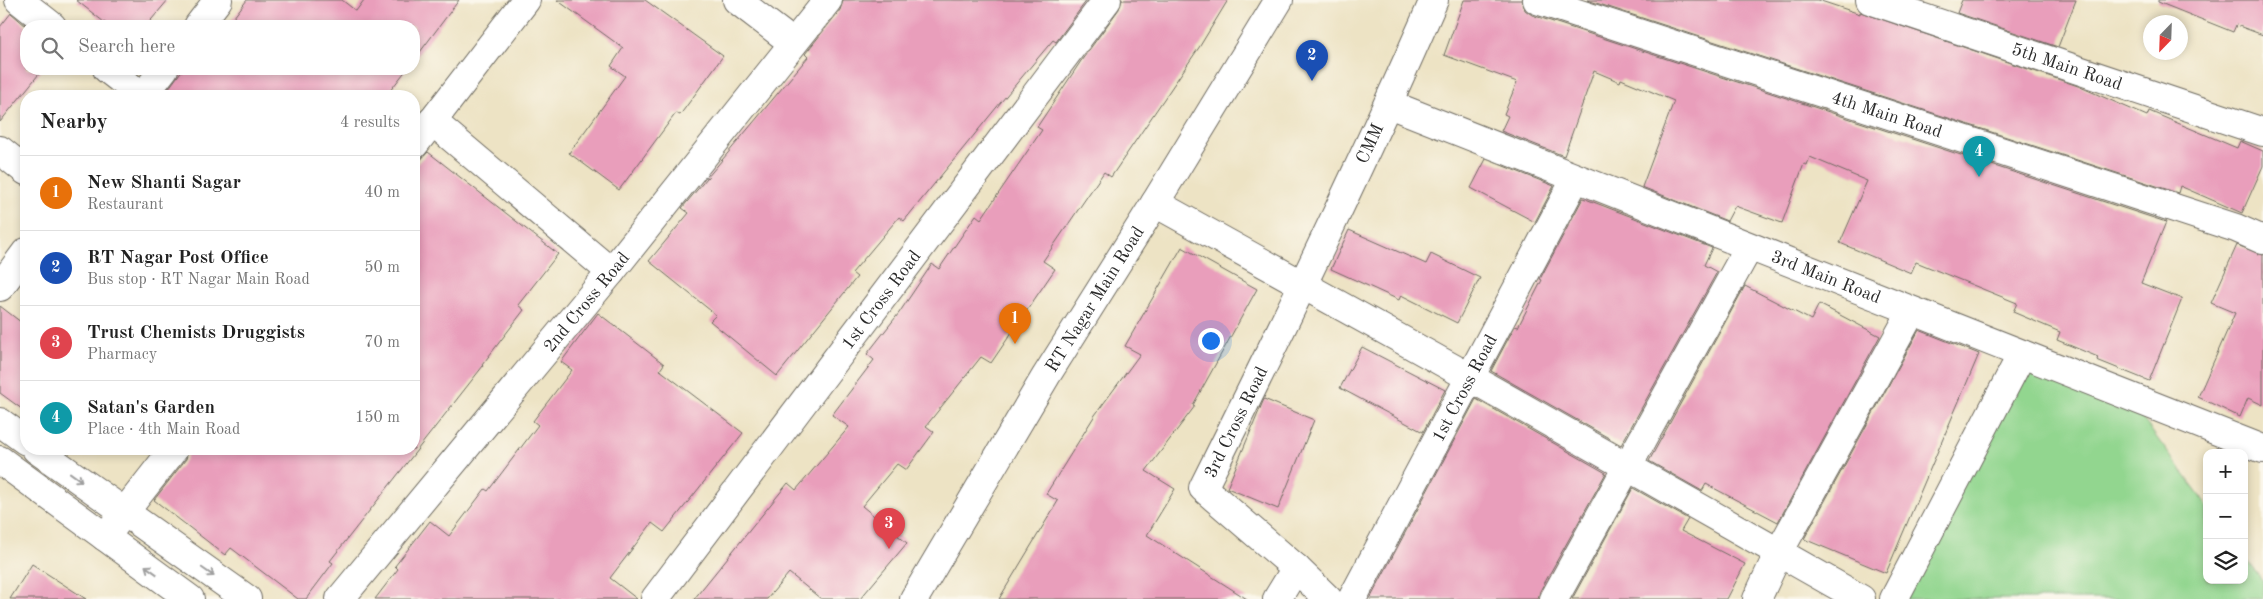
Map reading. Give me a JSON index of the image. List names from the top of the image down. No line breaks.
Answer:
{"streets":{"street":["5th Main Road","4th Main Road","CMM","3rd Main Road","1st Cross Road","RT Nagar Main Road","2nd Cross Road","3rd Cross Road"]},"crossings":[["CMM","3rd Main Road"],["CMM","3rd Cross Road"],["3rd Main Road","1st Cross Road"]],"north":"bottom left","page":{"search":"Search here","pins":["2","4","1","3"],"heading":["Nearby","4 results"],"list":[{"mark":"1","name":"New Shanti Sagar","note":"Restaurant","value":"40 m"},{"mark":"2","name":"RT Nagar Post Office","note":"Bus stop · RT Nagar Main Road","value":"50 m"},{"mark":"3","name":"Trust Chemists Druggists","note":"Pharmacy","value":"70 m"},{"mark":"4","name":"Satan's Garden","note":"Place · 4th Main Road","value":"150 m"}],"map_buttons":["+","−"]}}
